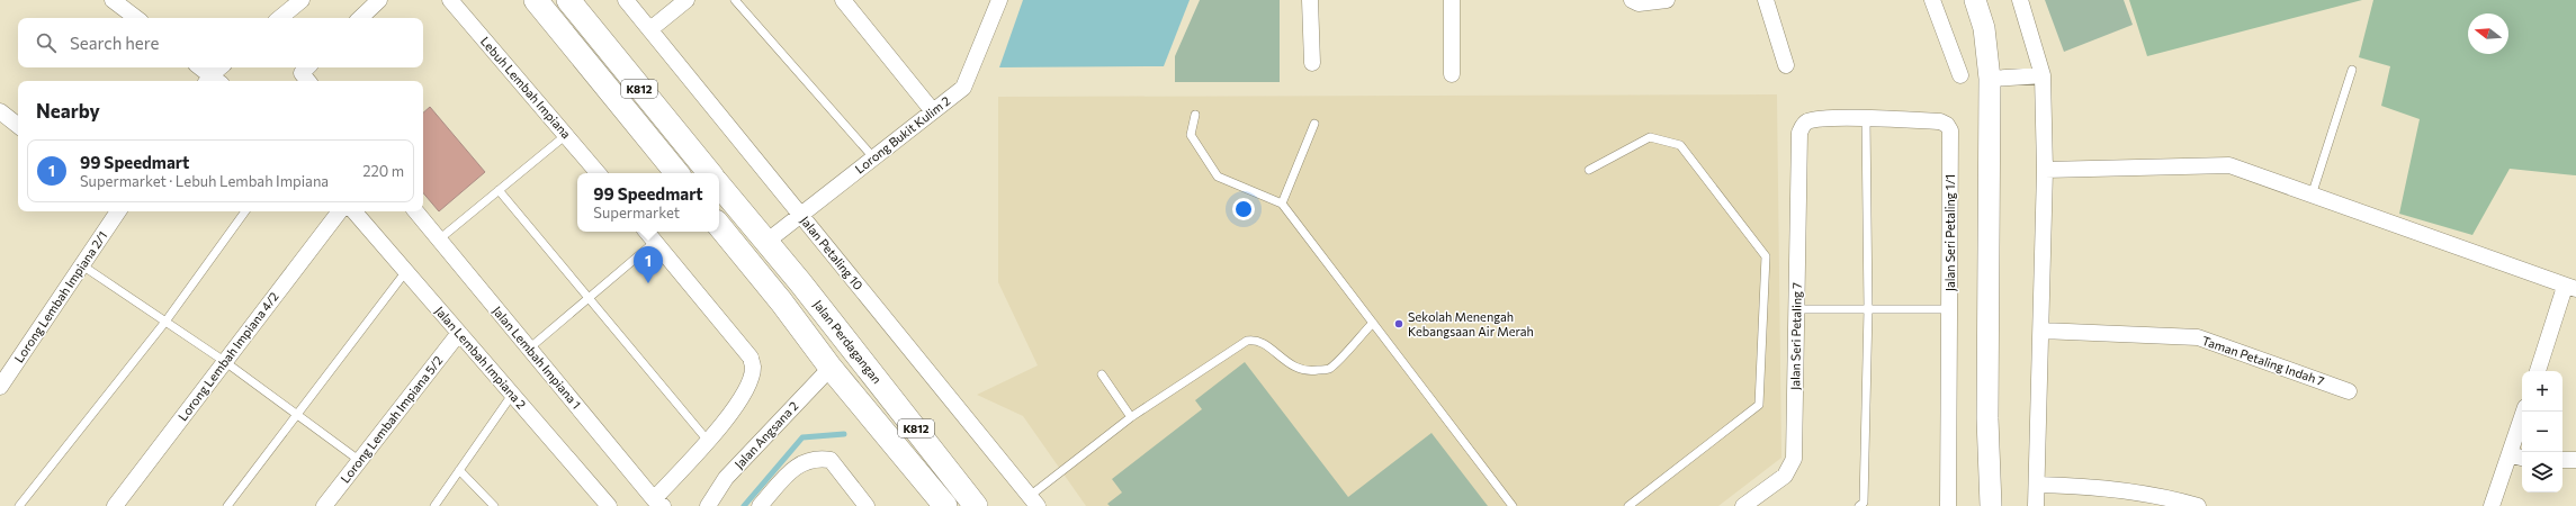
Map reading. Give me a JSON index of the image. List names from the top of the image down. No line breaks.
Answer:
{"streets":{"main road":["K812","Jalan Perdagangan"],"street":["Lebuh Lembah Impiana","Lorong Bukit Kulim 2","Jalan Seri Petaling 1/1","Jalan Petaling 10","Lorong Lembah Impiana 2/1","Jalan Seri Petaling 7","Lorong Lembah Impiana 4/2","Jalan Lembah Impiana 2","Jalan Lembah Impiana 1","Taman Petaling Indah 7","Lorong Lembah Impiana 5/2","Jalan Angsana 2"]},"crossings":[["K812","Jalan Angsana 2"],["Lorong Bukit Kulim 2","Jalan Petaling 10"],["Lorong Bukit Kulim 2","Jalan Perdagangan"],["Jalan Seri Petaling 1/1","Jalan Seri Petaling 7"],["Jalan Lembah Impiana 2","Lorong Lembah Impiana 5/2"]],"places":["Sekolah Menengah Kebangsaan Air Merah"],"north":"left","page":{"search":"Search here","heading":"Nearby","list":[{"mark":"1","name":"99 Speedmart","note":"Supermarket · Lebuh Lembah Impiana","value":"220 m"}],"popup":["99 Speedmart","Supermarket"],"pins":"1","map_buttons":["+","−"]}}
